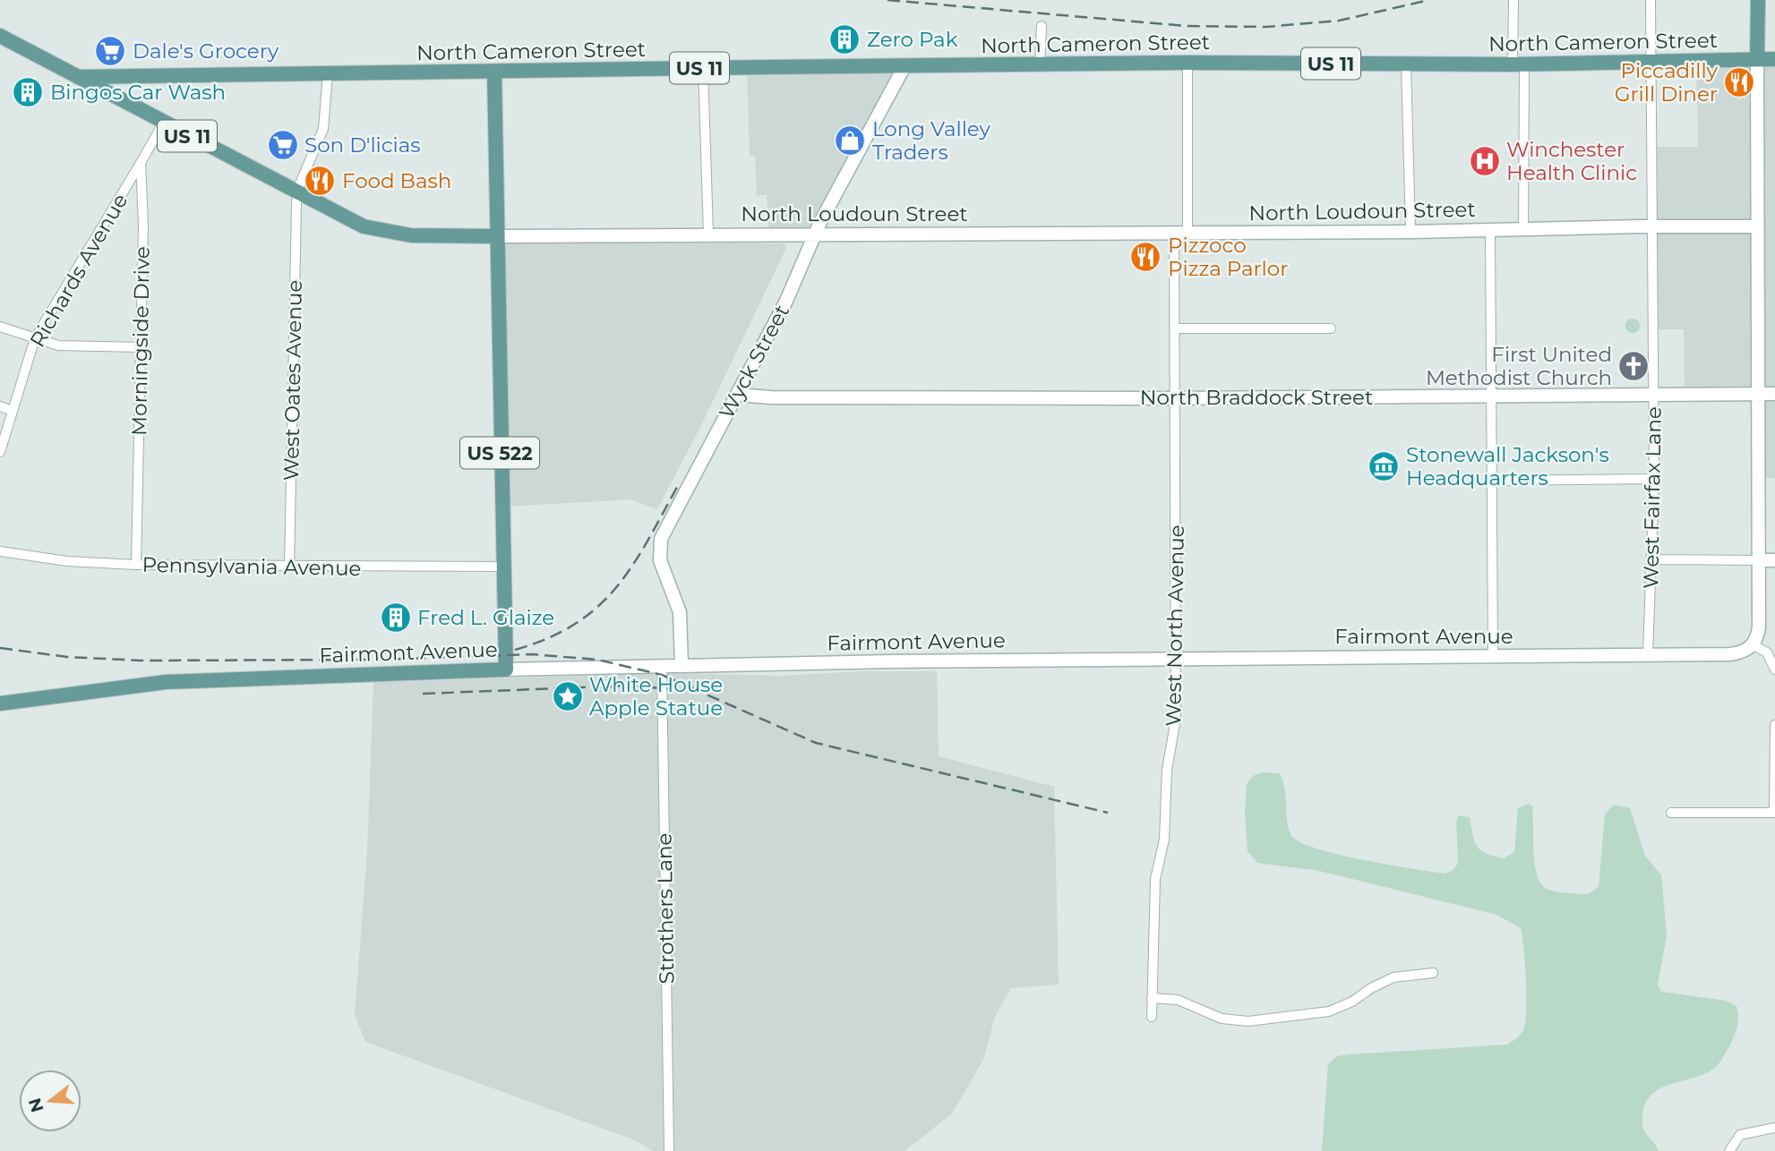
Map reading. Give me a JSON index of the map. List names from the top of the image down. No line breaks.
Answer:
{"streets":{"main road":["North Cameron Street","US 11","North Loudoun Street","US 522","Fairmont Avenue"],"street":["Richards Avenue","Morningside Drive","Wyck Street","West Oates Avenue","North Braddock Street","West Fairfax Lane","Pennsylvania Avenue","West North Avenue","Strothers Lane"]},"crossings":[["North Cameron Street","North Loudoun Street"],["North Cameron Street","Wyck Street"],["North Cameron Street","West Fairfax Lane"],["North Loudoun Street","Wyck Street"],["North Loudoun Street","West Oates Avenue"],["North Loudoun Street","US 522"],["North Loudoun Street","West Fairfax Lane"],["North Loudoun Street","West North Avenue"],["Richards Avenue","Morningside Drive"],["Morningside Drive","Pennsylvania Avenue"],["Wyck Street","North Braddock Street"],["Wyck Street","Fairmont Avenue"],["West Oates Avenue","Pennsylvania Avenue"],["North Braddock Street","West Fairfax Lane"],["North Braddock Street","West North Avenue"],["US 522","Pennsylvania Avenue"],["US 522","Fairmont Avenue"],["West Fairfax Lane","Fairmont Avenue"],["West North Avenue","Fairmont Avenue"],["Fairmont Avenue","Strothers Lane"]],"places":{"building":["Zero Pak","Bingos Car Wash","Fred L. Glaize"],"supermarket":["Dale's Grocery","Son D'licias"],"restaurant":["Piccadilly Grill Diner","Food Bash","Pizzoco Pizza Parlor"],"shop":["Long Valley Traders"],"hospital":["Winchester Health Clinic"],"church":["First United Methodist Church"],"museum":["Stonewall Jackson's Headquarters"],"place":["White House Apple Statue"]},"north":"left"}
